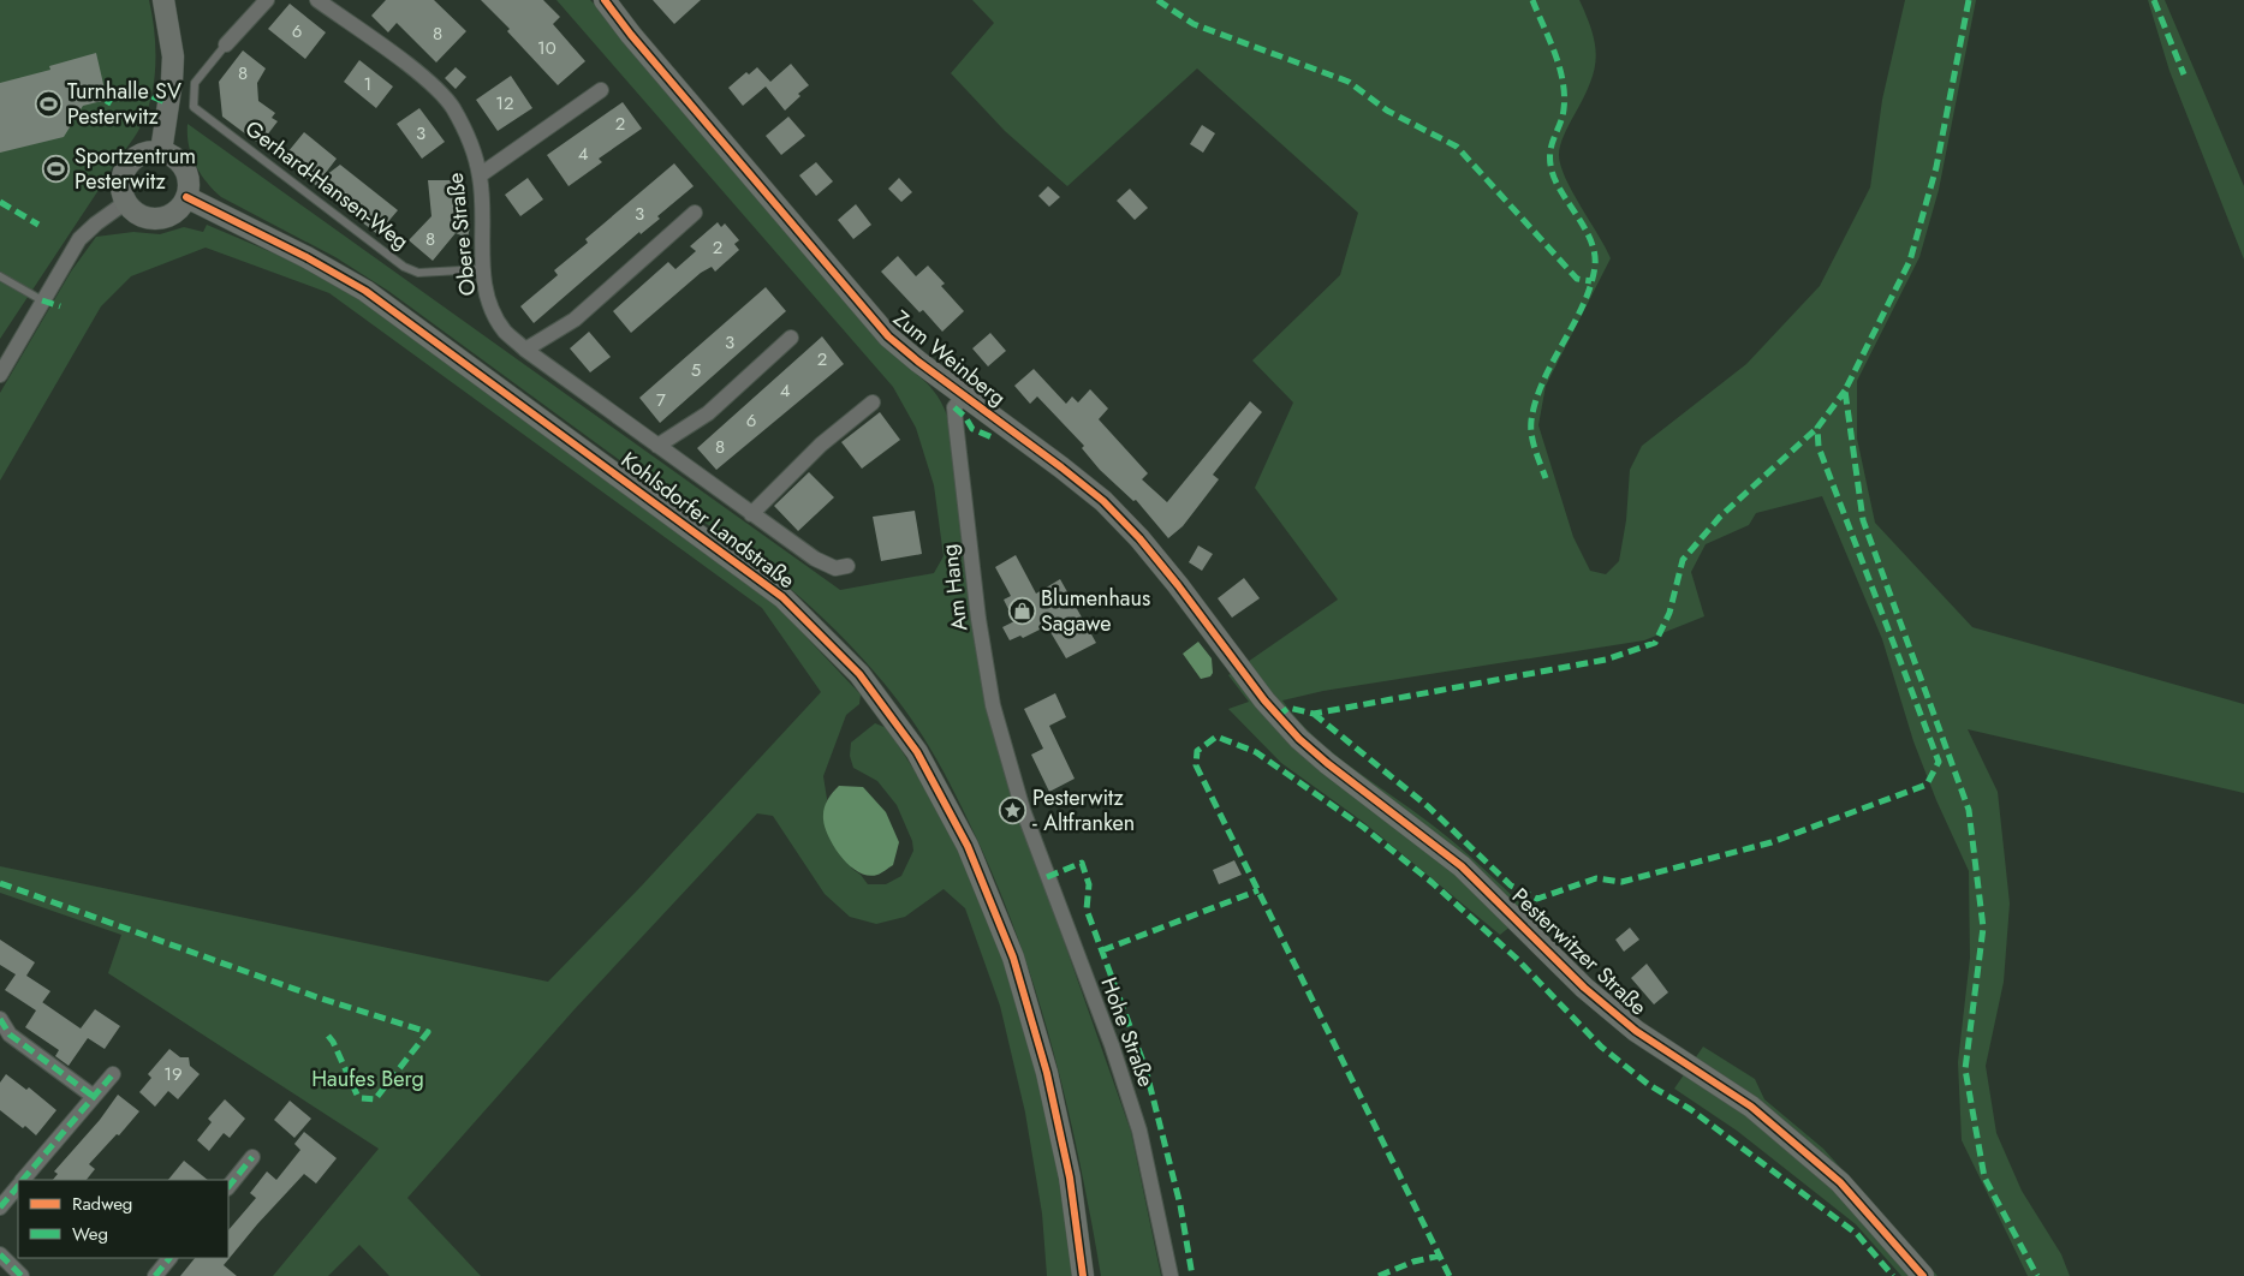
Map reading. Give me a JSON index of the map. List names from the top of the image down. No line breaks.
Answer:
{"streets":{"street":["Obere Straße","Zum Weinberg","Kohlsdorfer Landstraße","Am Hang","Pesterwitzer Straße","Hohe Straße"],"lane":["Gerhard-Hansen-Weg"]},"crossings":[["Gerhard-Hansen-Weg","Obere Straße"],["Zum Weinberg","Am Hang"],["Zum Weinberg","Pesterwitzer Straße"],["Am Hang","Hohe Straße"]],"parks":["Haufes Berg"],"places":{"sports":["Turnhalle SV Pesterwitz","Sportzentrum Pesterwitz"],"shop":["Blumenhaus Sagawe"],"place":["Pesterwitz - Altfranken"]},"house_numbers":["6","8","10","8","1","12","2","3","4","3","8","2","3","2","5","4","7","6","8","19"],"legend":["Radweg","Weg"]}
